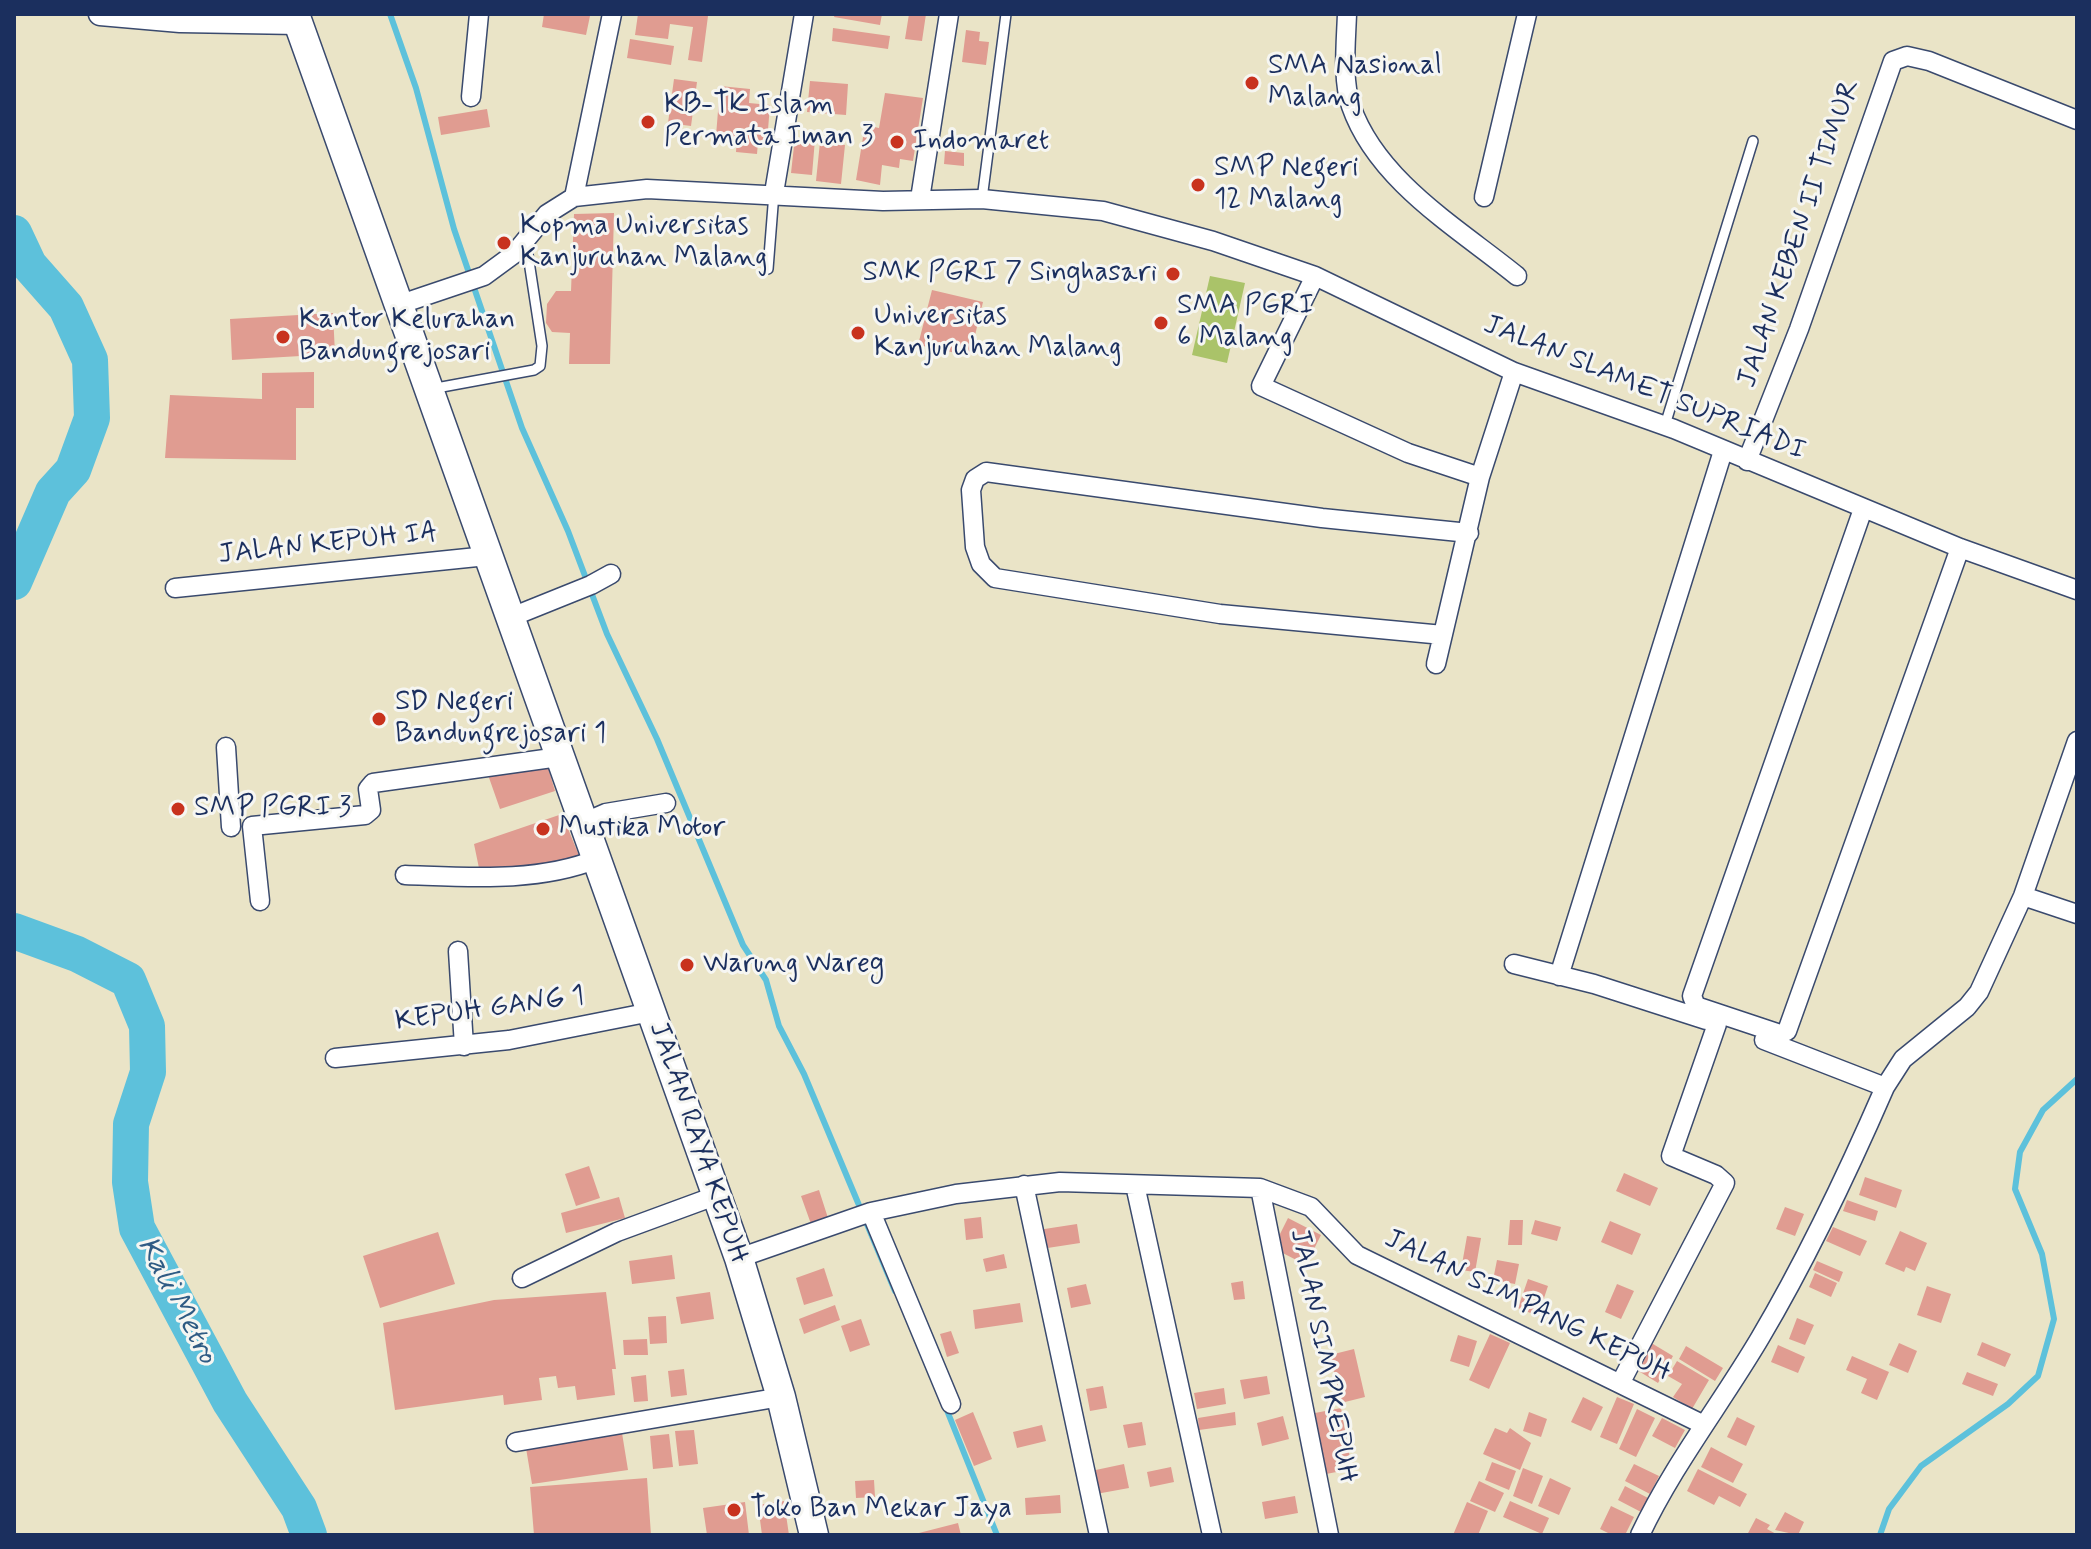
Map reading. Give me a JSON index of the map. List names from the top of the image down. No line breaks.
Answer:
{"streets":{"main road":["JALAN RAYA KEPUH"],"street":["JALAN KEBEN II TIMUR","JALAN SLAMET SUPRIADI","JALAN KEPUH IA","KEPUH GANG 1","JALAN SIMPANG KEPUH","JALAN SIMPKEPUH"]},"crossings":[["JALAN KEBEN II TIMUR","JALAN SLAMET SUPRIADI"],["JALAN SLAMET SUPRIADI","JALAN RAYA KEPUH"],["JALAN KEPUH IA","JALAN RAYA KEPUH"],["KEPUH GANG 1","JALAN RAYA KEPUH"],["JALAN RAYA KEPUH","JALAN SIMPANG KEPUH"],["JALAN SIMPANG KEPUH","JALAN SIMPKEPUH"]],"water":["Kali Metro"],"places":["SMA Nasional Malang","KB-TK Islam Permata Iman 3","Indomaret","SMP Negeri 12 Malang","Kopma Universitas Kanjuruhan Malang","SMK PGRI 7 Singhasari","SMA PGRI 6 Malang","Universitas Kanjuruhan Malang","Kantor Kelurahan Bandungrejosari","SD Negeri Bandungrejosari 1","SMP PGRI 3","Mustika Motor","Warung Wareg","Toko Ban Mekar Jaya"]}
